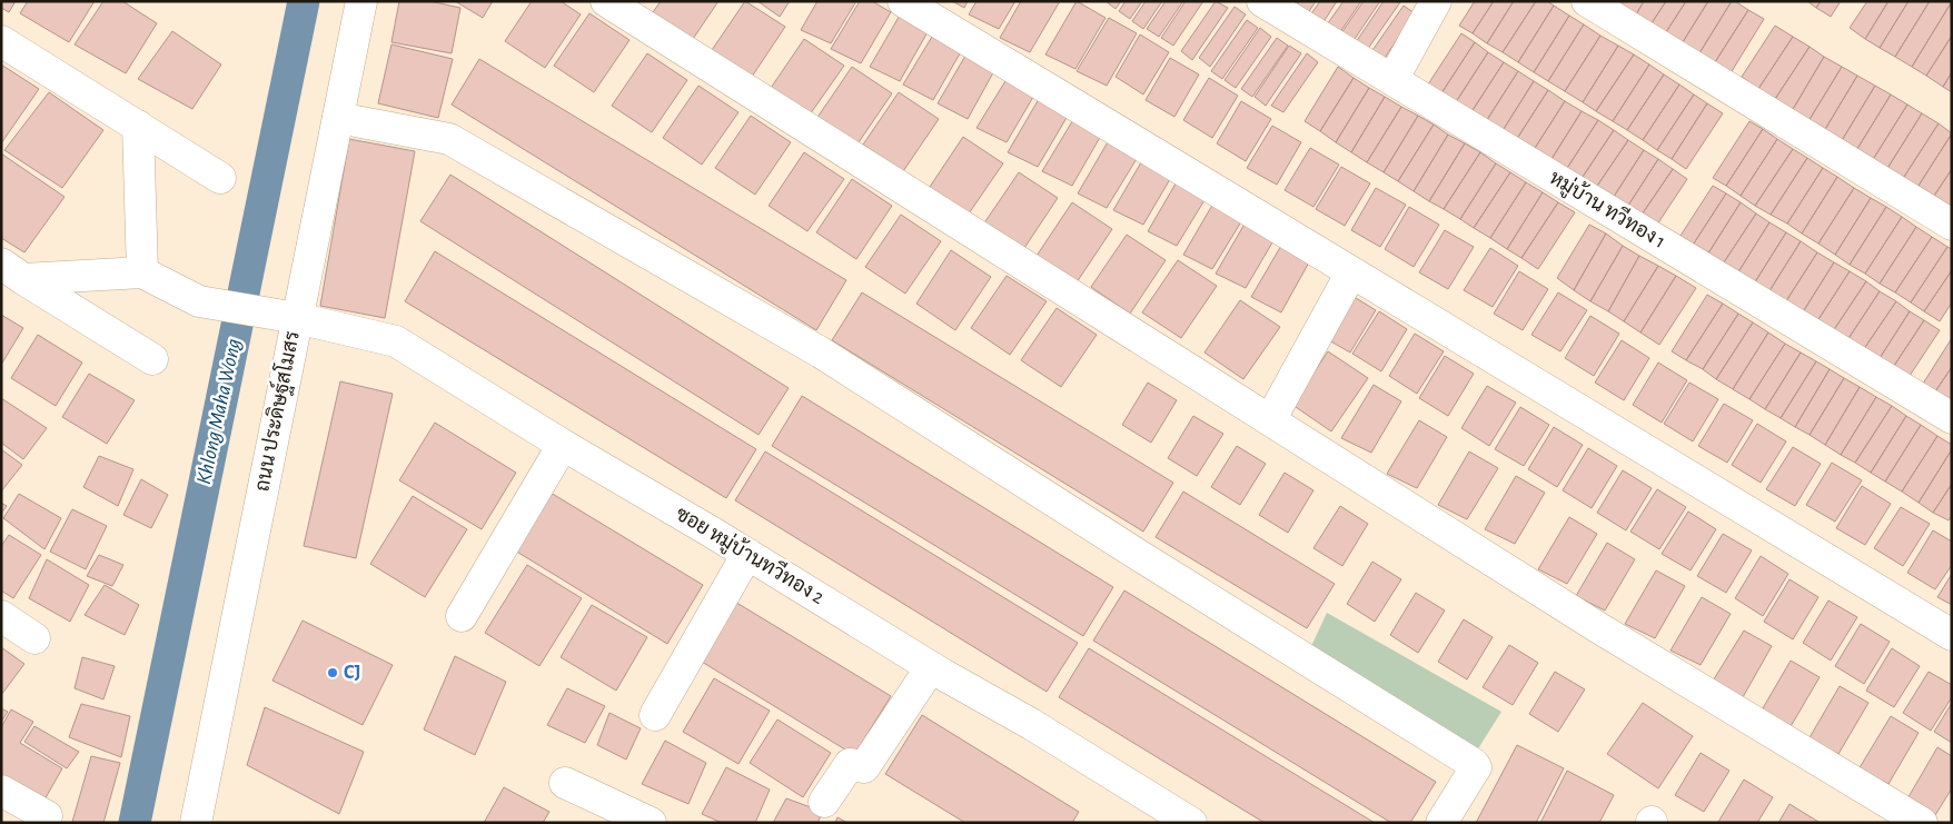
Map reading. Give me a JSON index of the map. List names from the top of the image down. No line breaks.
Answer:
{"streets":{"street":["หมู่บ้าน ทวีทอง 1","ถนน ประดิษฐ์สโมสร","ซอย หมู่บ้านทวีทอง 2"]},"crossings":[["ถนน ประดิษฐ์สโมสร","ซอย หมู่บ้านทวีทอง 2"]],"water":["Khlong Maha Wong"],"places":["CJ"]}
